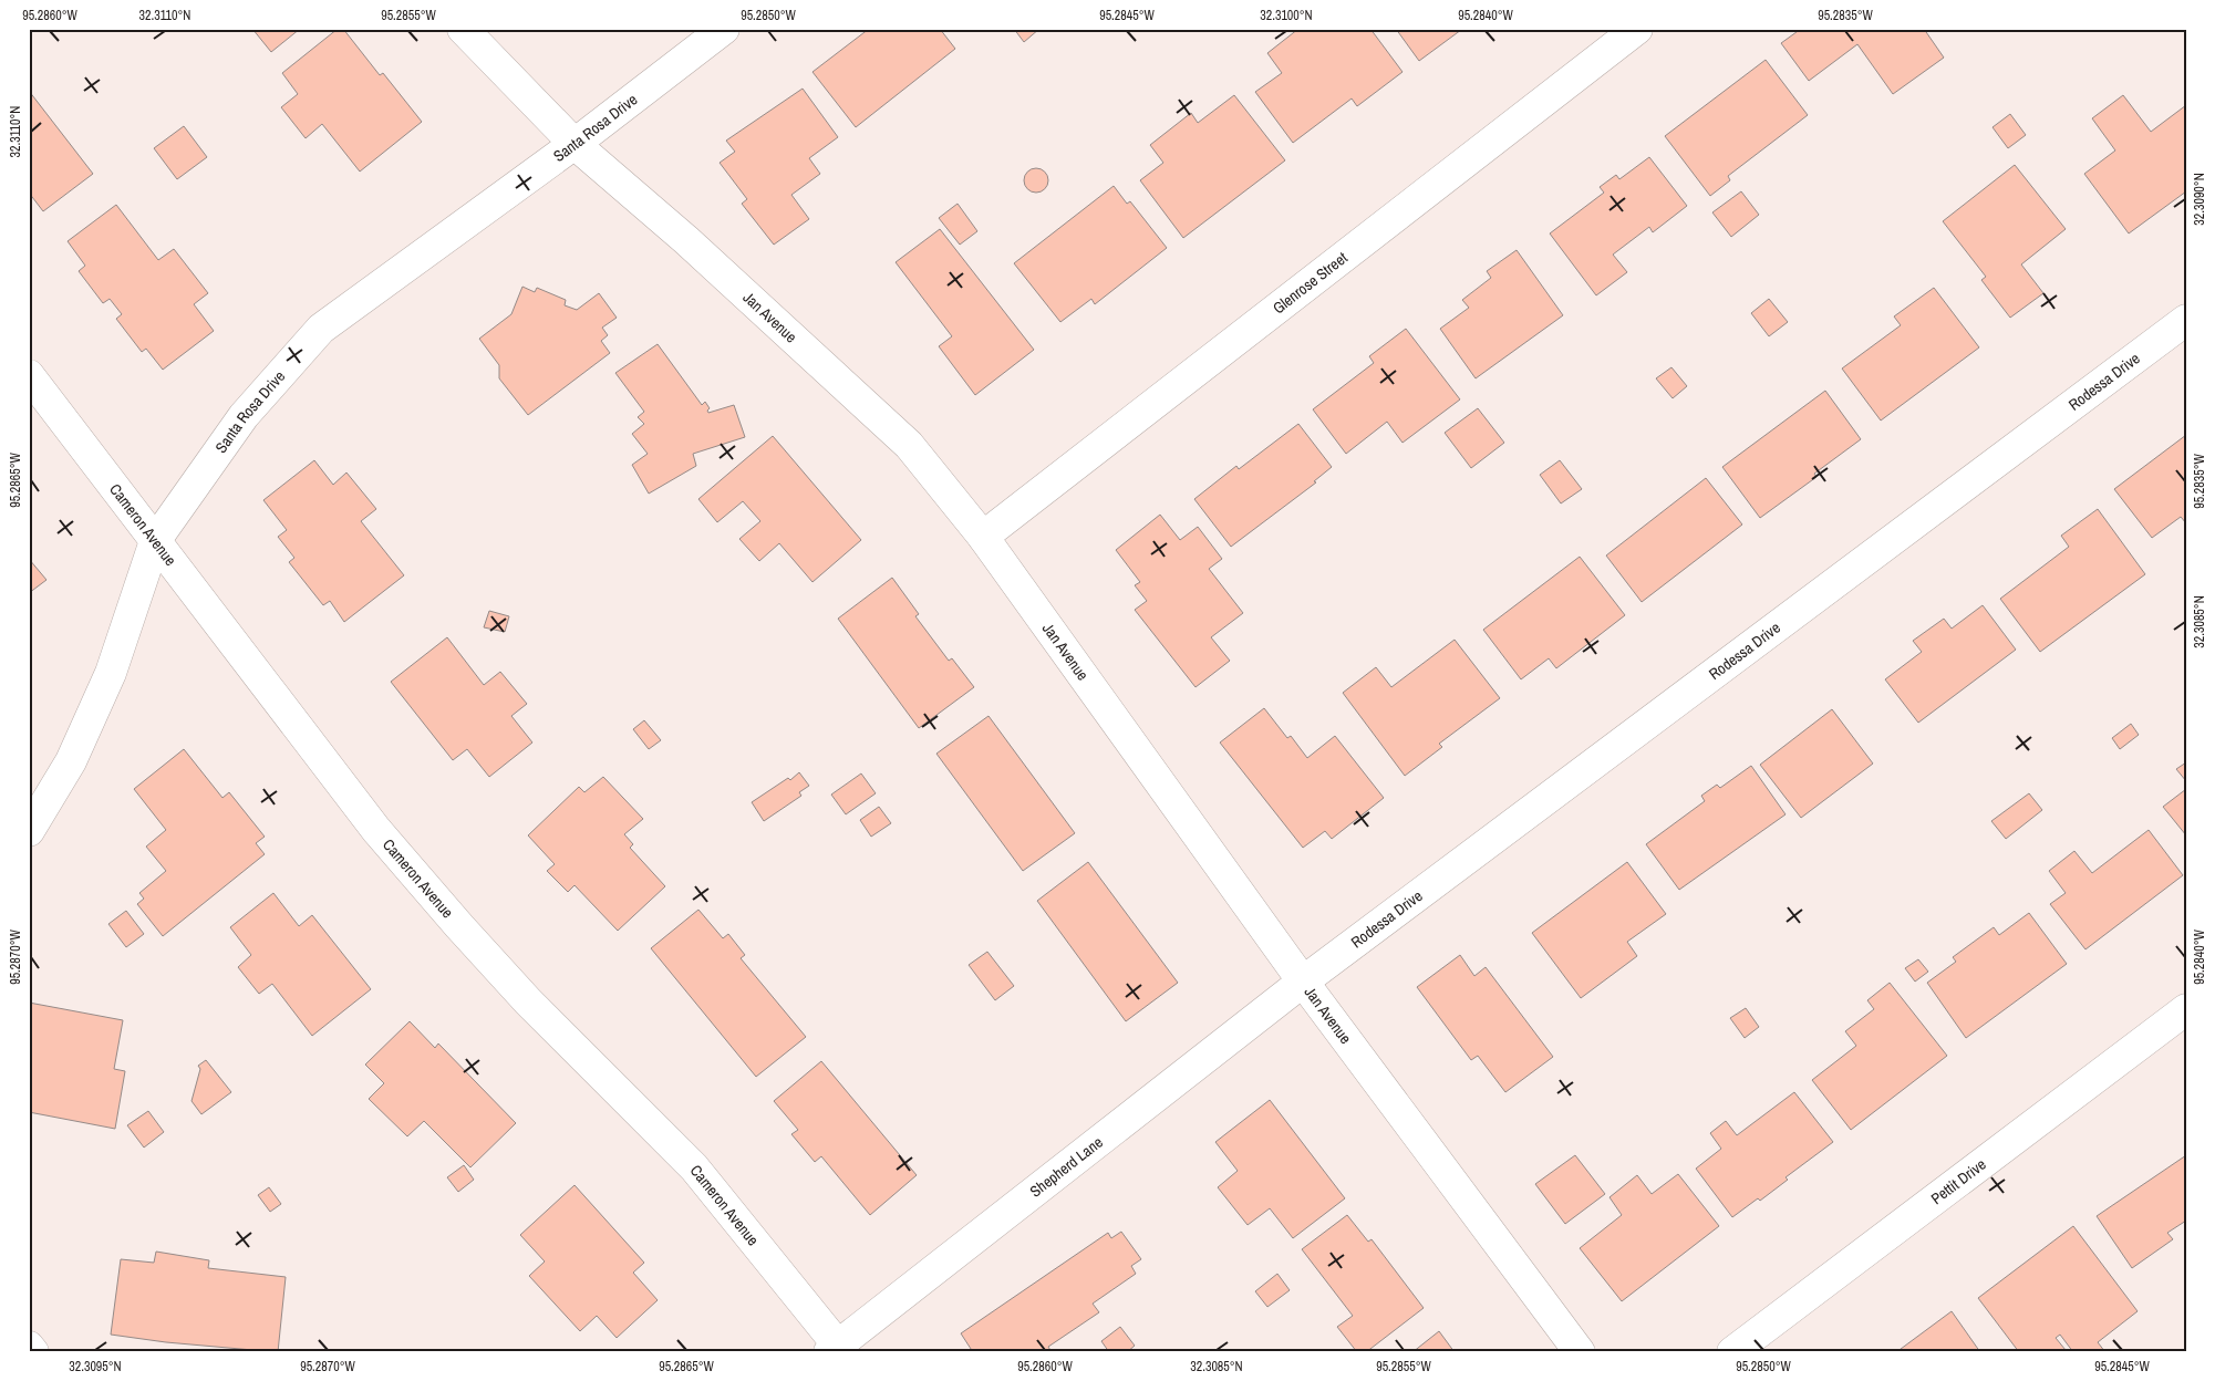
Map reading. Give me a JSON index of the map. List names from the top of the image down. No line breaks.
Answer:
{"streets":{"street":["Santa Rosa Drive","Glenrose Street","Jan Avenue","Rodessa Drive","Cameron Avenue","Shepherd Lane","Pettit Drive"]},"crossings":[["Santa Rosa Drive","Jan Avenue"],["Santa Rosa Drive","Cameron Avenue"],["Glenrose Street","Jan Avenue"],["Jan Avenue","Rodessa Drive"],["Jan Avenue","Shepherd Lane"],["Rodessa Drive","Shepherd Lane"],["Cameron Avenue","Shepherd Lane"]],"coordinates":["95.2860°W","32.3110°N","95.2855°W","95.2850°W","95.2845°W","32.3100°N","95.2840°W","95.2835°W","32.3090°N","95.2865°W","32.3085°N","95.2870°W","32.3095°N"]}
